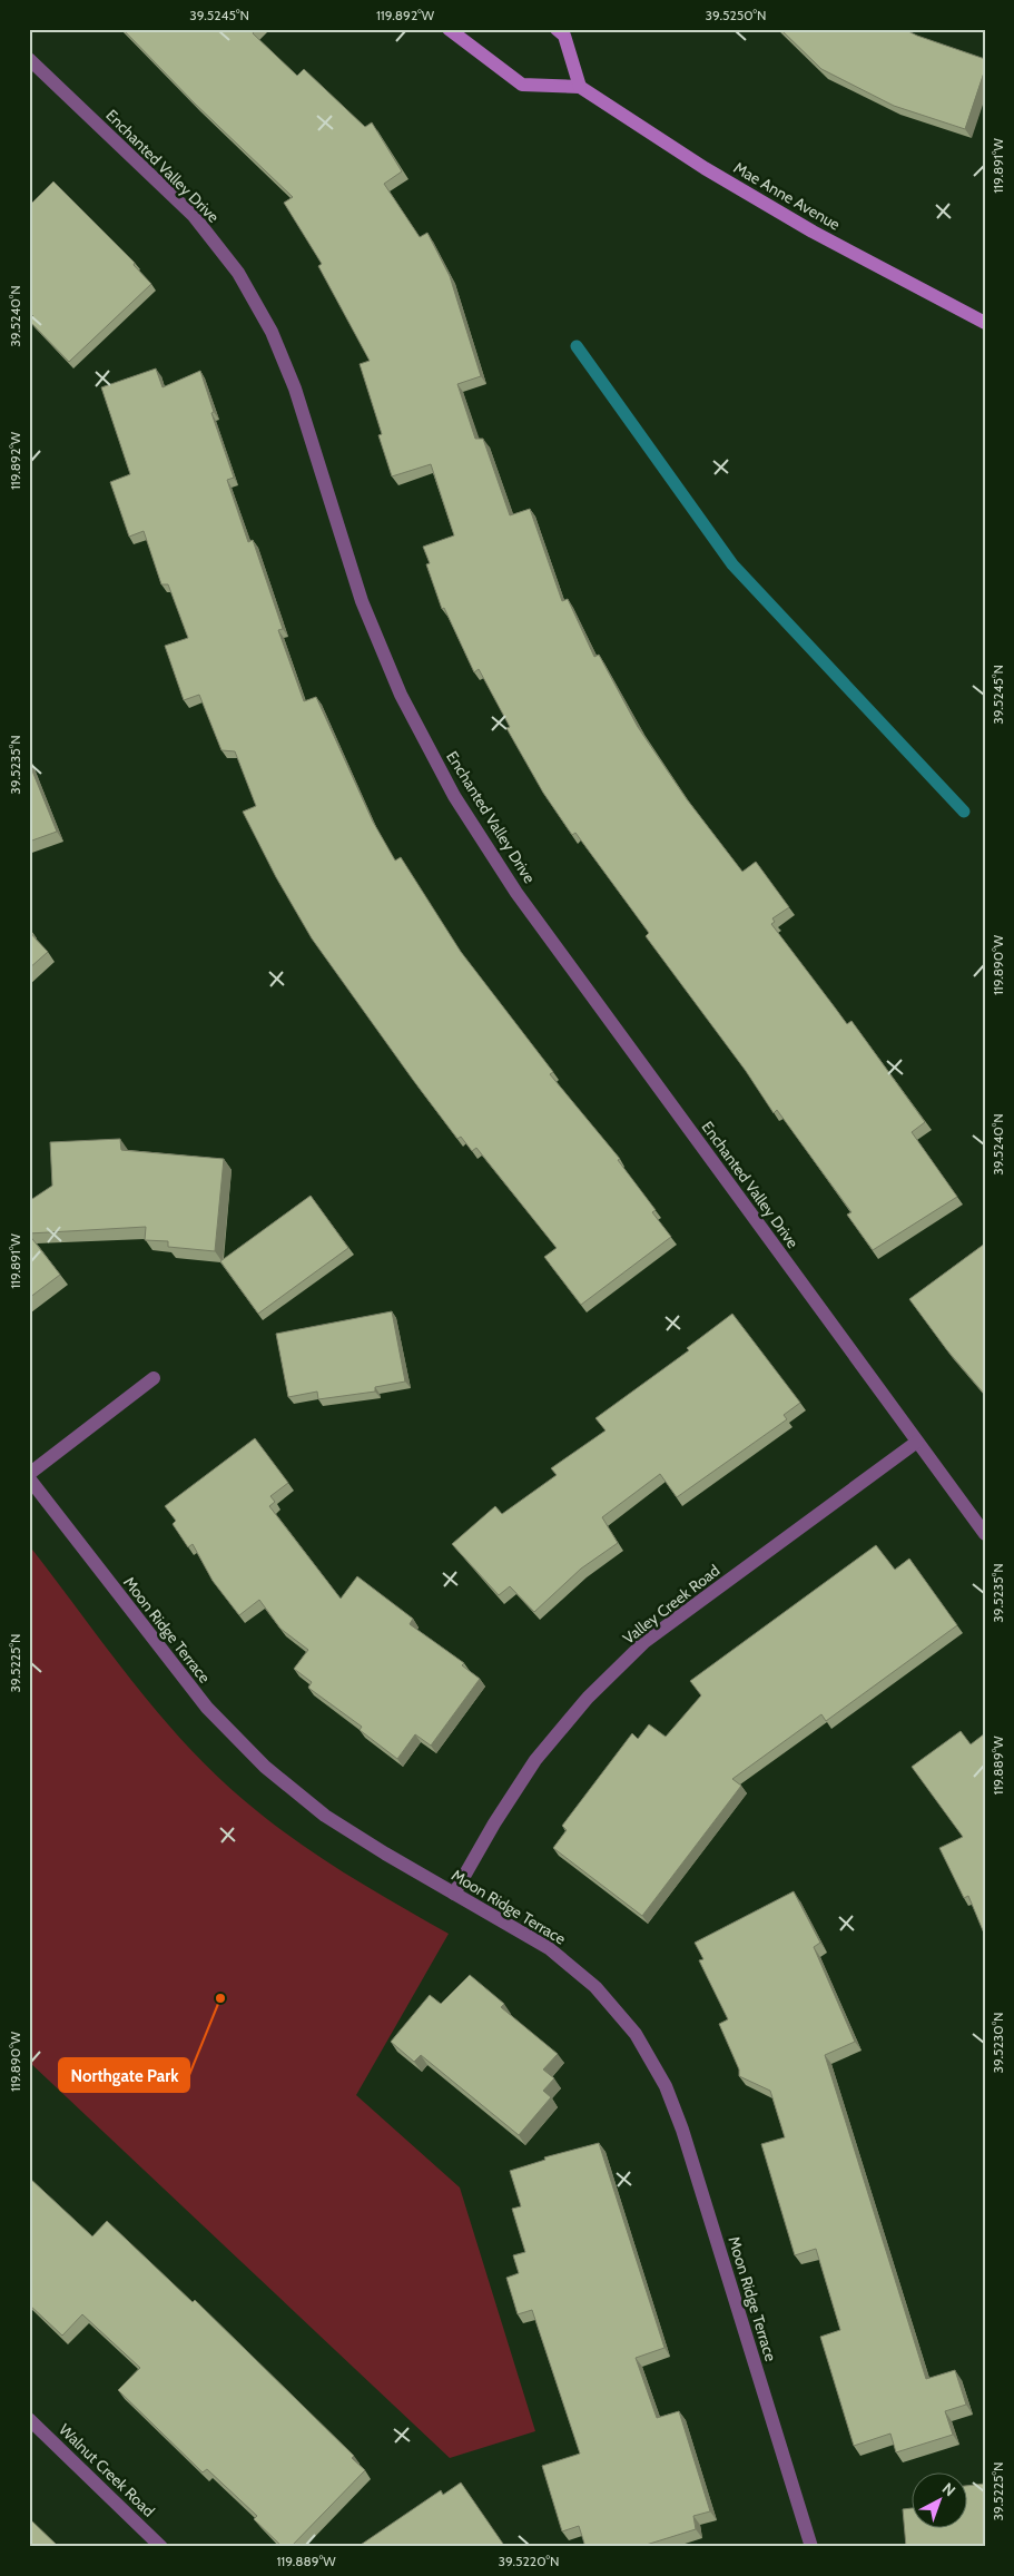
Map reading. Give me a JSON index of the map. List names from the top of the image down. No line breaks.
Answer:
{"streets":{"main road":["Mae Anne Avenue"],"street":["Enchanted Valley Drive","Valley Creek Road","Moon Ridge Terrace","Walnut Creek Road"]},"crossings":[["Enchanted Valley Drive","Valley Creek Road"],["Valley Creek Road","Moon Ridge Terrace"]],"places":["Northgate Park"],"north":"top right","coordinates":["39.5245°N","119.892°W","39.5250°N","119.891°W","39.5240°N","39.5235°N","119.890°W","39.5225°N","119.889°W","39.5230°N","39.5220°N"]}
